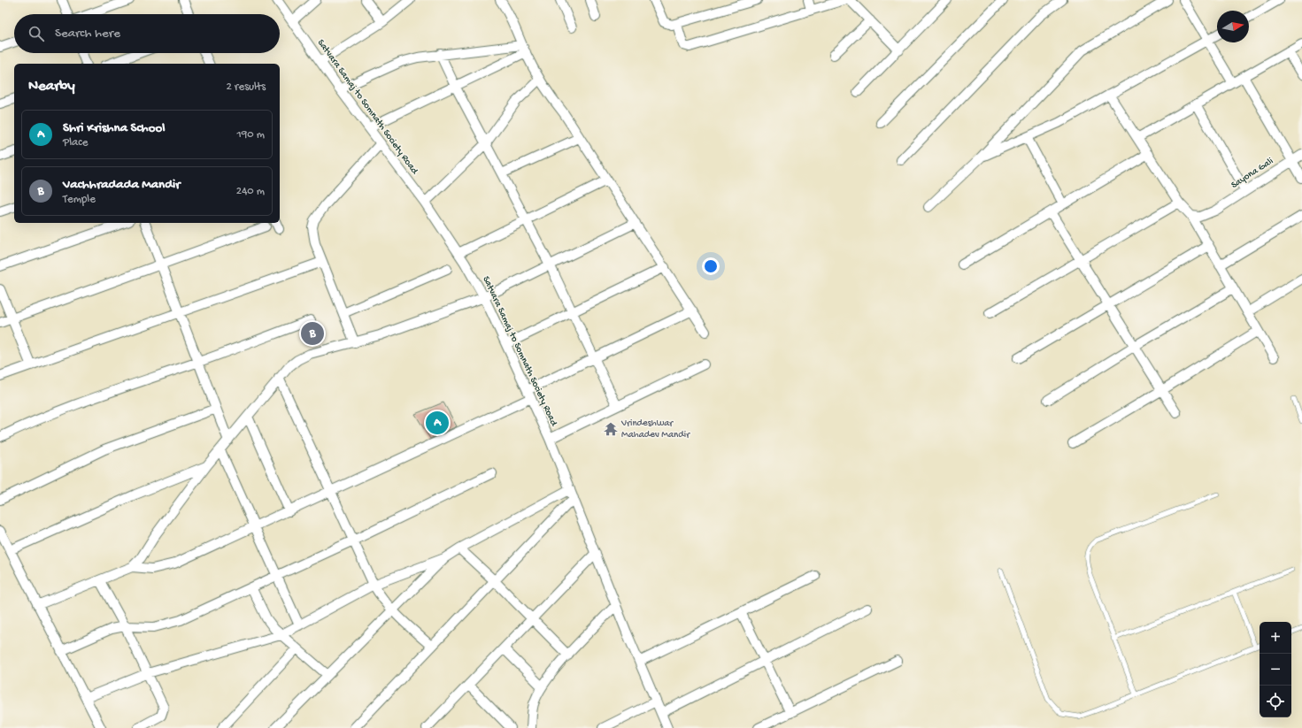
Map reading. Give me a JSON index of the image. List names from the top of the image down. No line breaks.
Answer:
{"streets":{"street":["Satvara Samaj to Somnath Society Road","Sayona Gali"]},"places":{"temple":["Vrindeshwar Mahadev Mandir"]},"north":"right","page":{"search":"Search here","heading":["Nearby","2 results"],"list":[{"mark":"A","name":"Shri Krishna School","note":"Place","value":"190 m"},{"mark":"B","name":"Vachhradada Mandir","note":"Temple","value":"240 m"}],"pins":["B","A"],"map_buttons":["+","−"]}}
